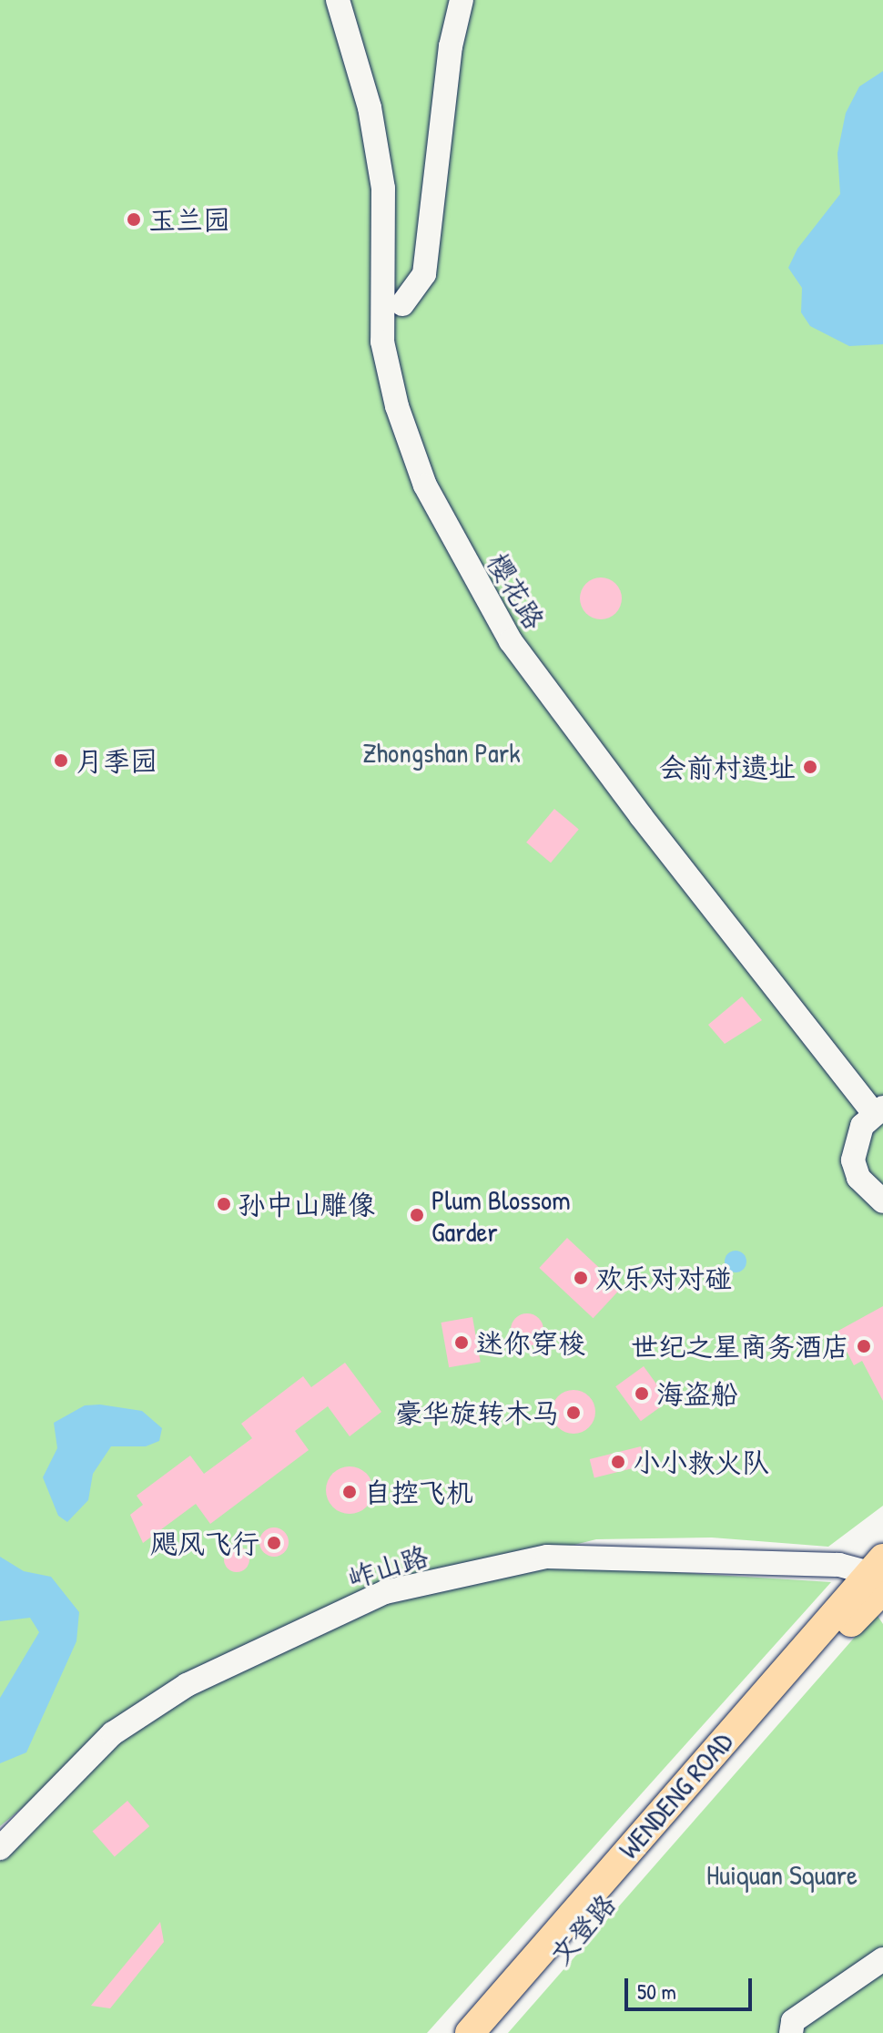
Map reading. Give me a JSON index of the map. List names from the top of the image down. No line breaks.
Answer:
{"streets":{"main road":["WENDENG ROAD","文登路"],"street":["樱花路","岞山路"]},"crossings":[["岞山路","WENDENG ROAD"],["岞山路","文登路"],["WENDENG ROAD","文登路"]],"parks":["Zhongshan Park","Huiquan Square"],"places":["玉兰园","月季园","会前村遗址","孙中山雕像","Plum Blossom Garder","欢乐对对碰","迷你穿梭","世纪之星商务酒店","海盗船","豪华旋转木马","小小救火队","自控飞机","飓风飞行"],"scale_bar":"50 m"}
